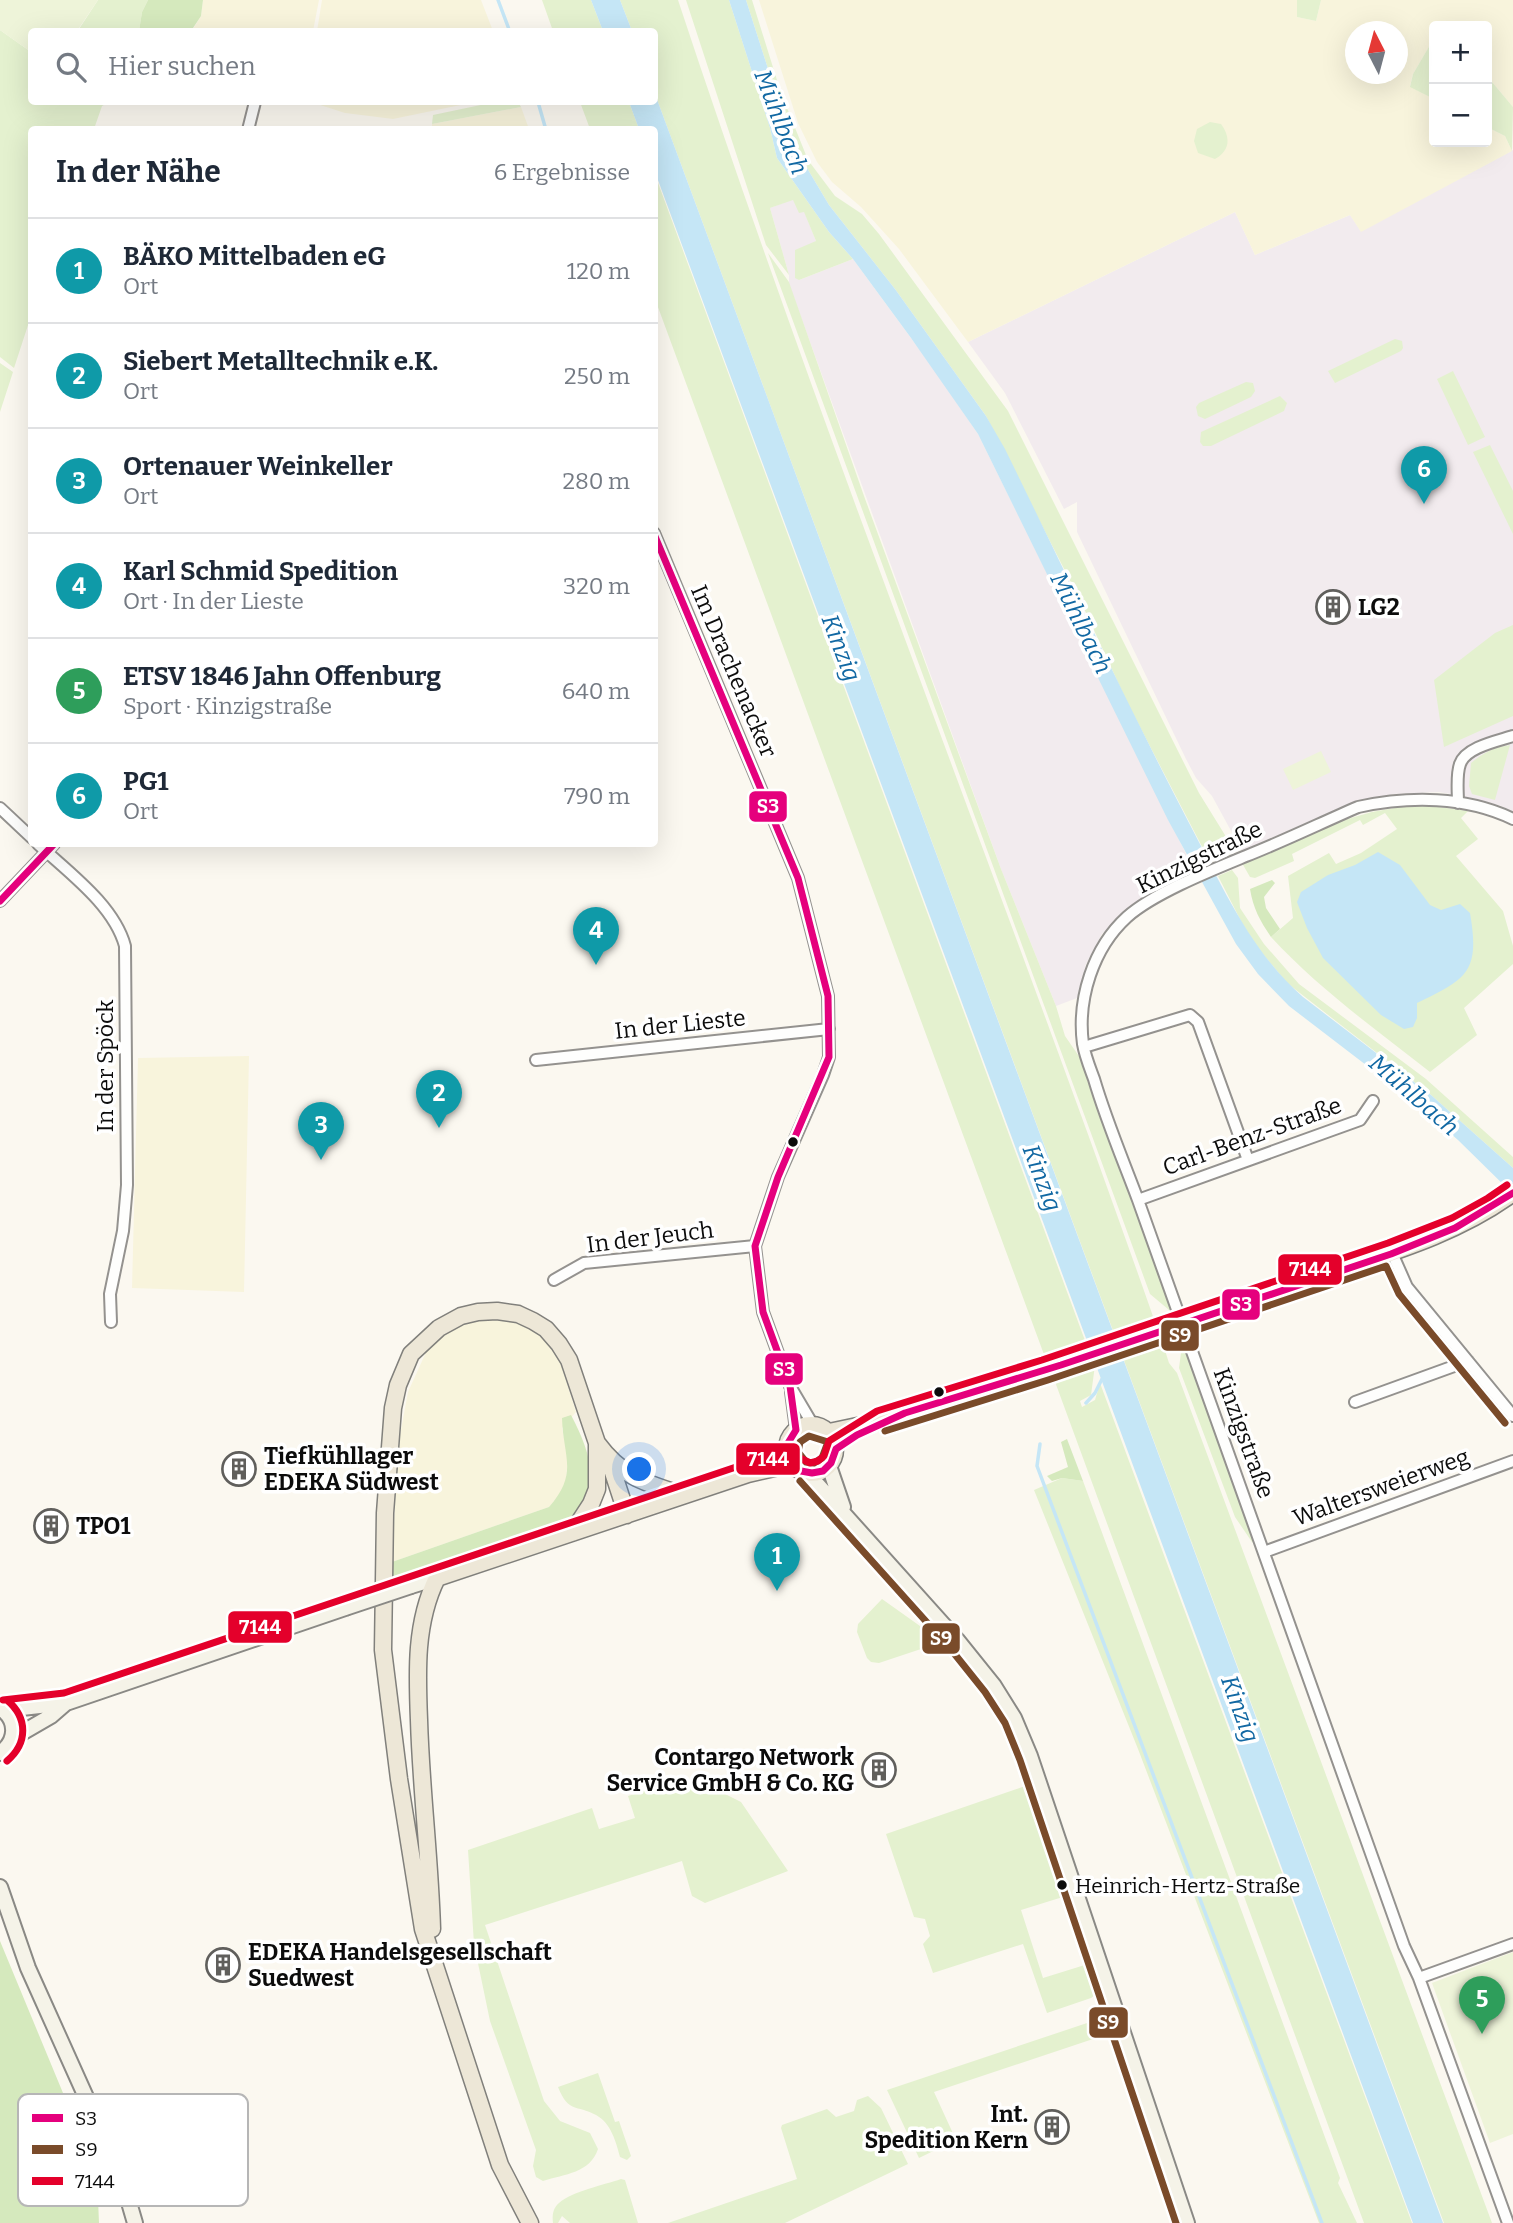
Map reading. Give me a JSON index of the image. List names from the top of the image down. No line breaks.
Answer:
{"streets":{"street":["Im Drachenacker","Kinzigstraße","In der Lieste","In der Spöck","Carl-Benz-Straße","In der Jeuch","Waltersweierweg"]},"crossings":[["Im Drachenacker","In der Lieste"],["Im Drachenacker","In der Jeuch"],["Kinzigstraße","Carl-Benz-Straße"],["Kinzigstraße","Waltersweierweg"]],"water":["Mühlbach","Kinzig"],"places":{"building":["LG2","Tiefkühllager EDEKA Südwest","TPO1","Contargo Network Service GmbH & Co. KG","EDEKA Handelsgesellschaft Suedwest","Int. Spedition Kern"],"other":["Heinrich-Hertz-Straße"]},"lines":["transit line S3","transit line 7144","transit line S9"],"legend":["S3","S9","7144"],"north":"top","page":{"map_buttons":["+","−"],"search":"Hier suchen","heading":["In der Nähe","6 Ergebnisse"],"list":[{"mark":"1","name":"BÄKO Mittelbaden eG","note":"Ort","value":"120 m"},{"mark":"2","name":"Siebert Metalltechnik e.K.","note":"Ort","value":"250 m"},{"mark":"3","name":"Ortenauer Weinkeller","note":"Ort","value":"280 m"},{"mark":"4","name":"Karl Schmid Spedition","note":"Ort · In der Lieste","value":"320 m"},{"mark":"5","name":"ETSV 1846 Jahn Offenburg","note":"Sport · Kinzigstraße","value":"640 m"},{"mark":"6","name":"PG1","note":"Ort","value":"790 m"}],"pins":["6","4","2","3","1","5"]}}
